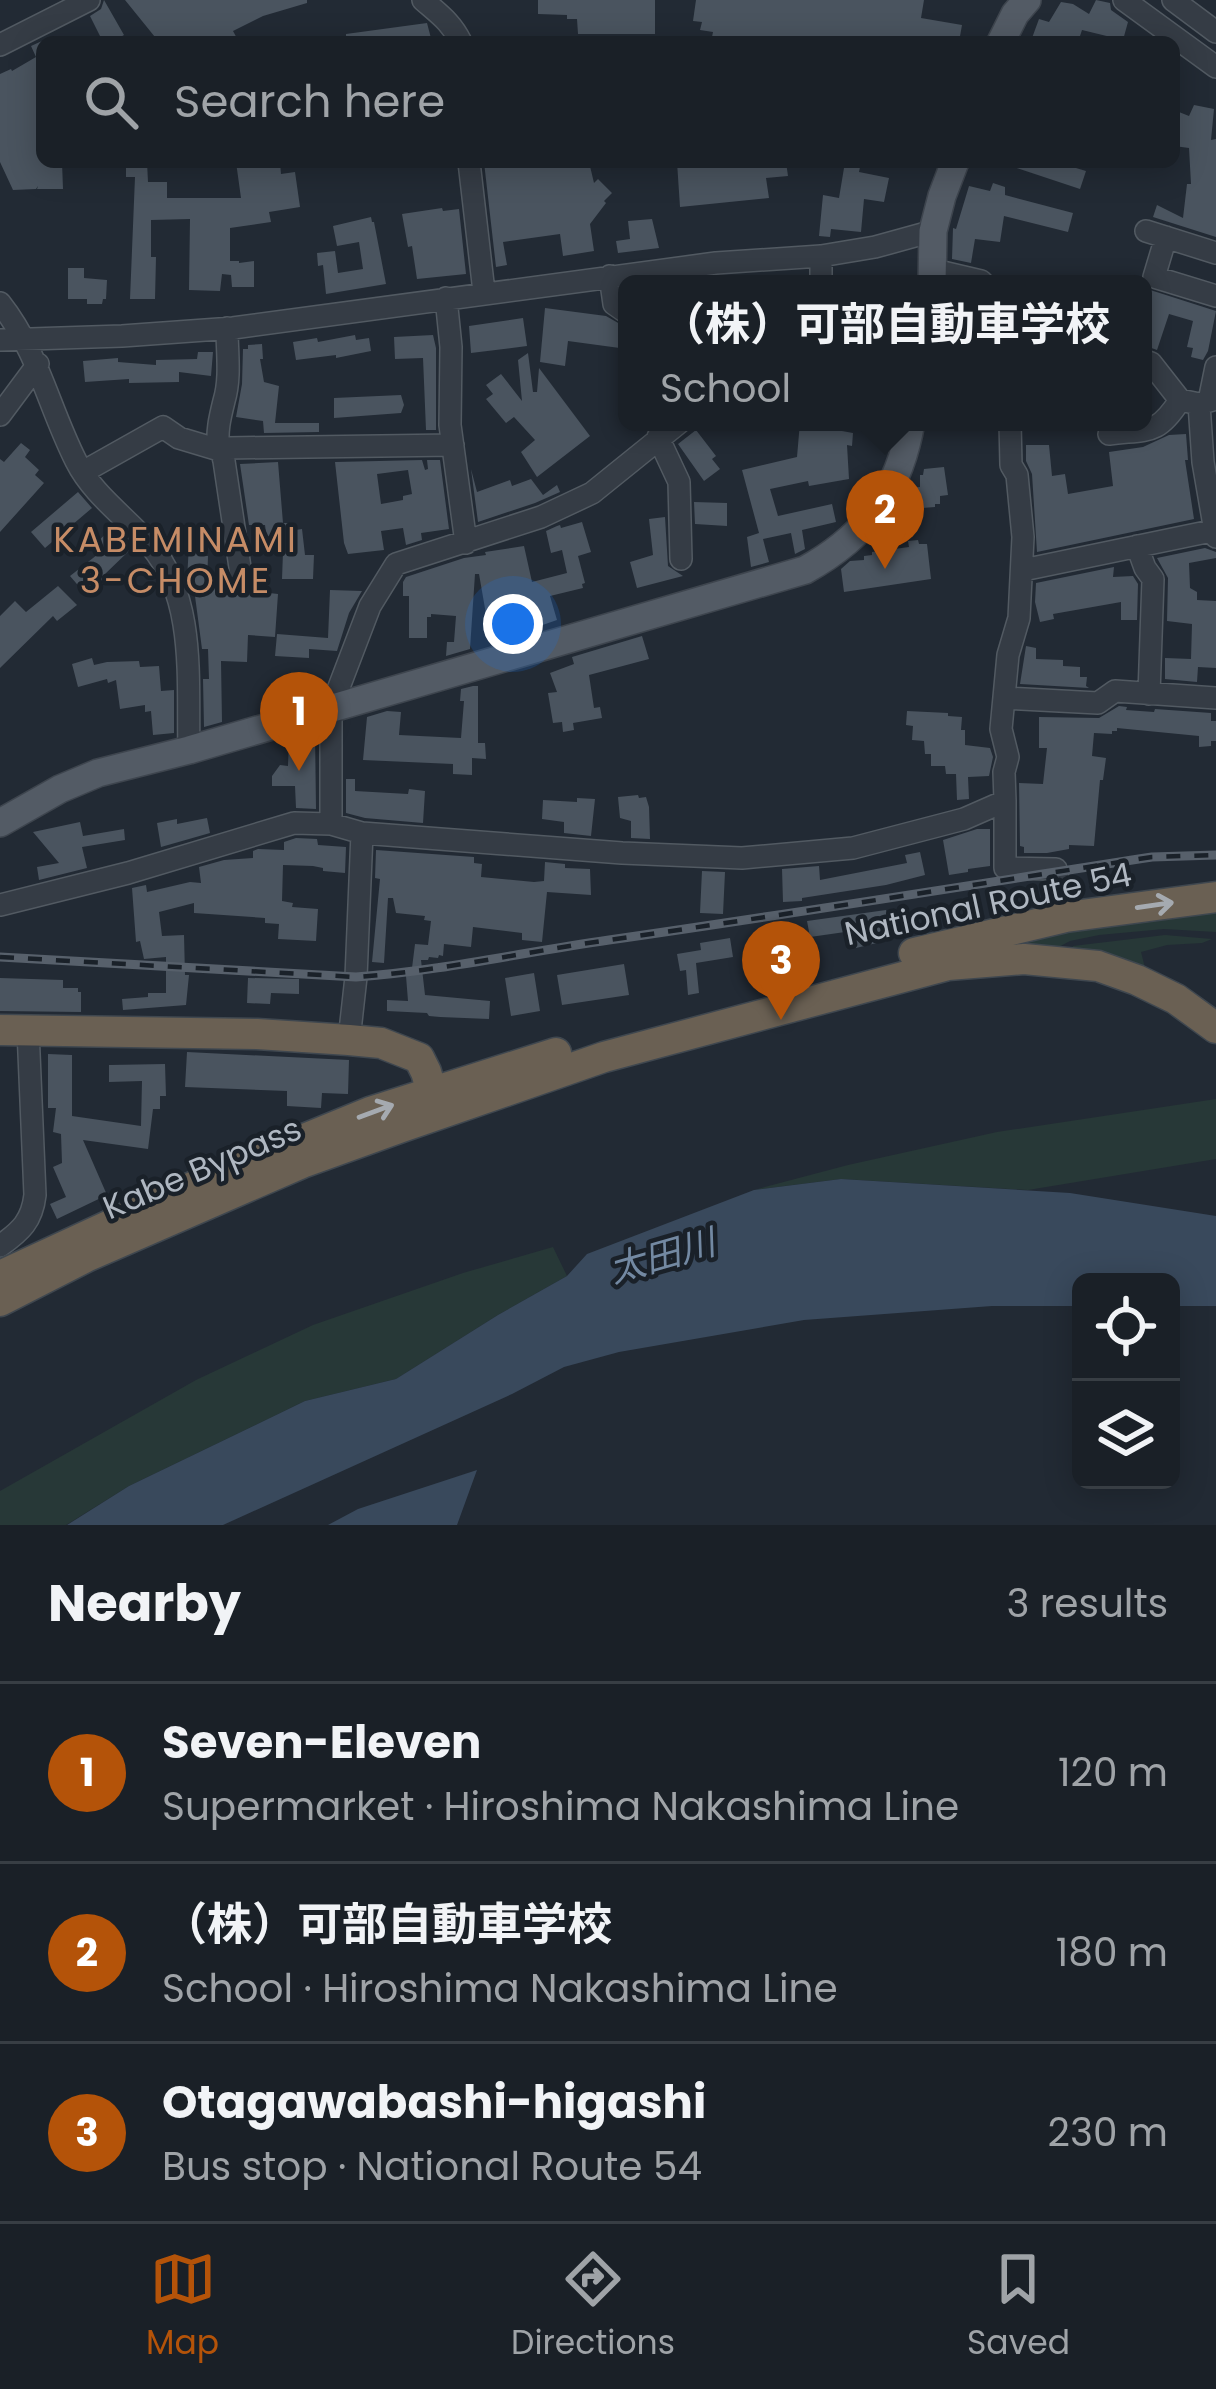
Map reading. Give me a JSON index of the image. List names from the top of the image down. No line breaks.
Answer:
{"streets":{"highway":["National Route 54","Kabe Bypass"]},"crossings":[["National Route 54","Kabe Bypass"]],"districts":["KABEMINAMI 3-CHOME"],"water":["太田川"],"page":{"search":"Search here","popup":["（株）可部自動車学校","School"],"pins":["2","1","3"],"heading":["Nearby","3 results"],"list":[{"mark":"1","name":"Seven-Eleven","note":"Supermarket · Hiroshima Nakashima Line","value":"120 m"},{"mark":"2","name":"（株）可部自動車学校","note":"School · Hiroshima Nakashima Line","value":"180 m"},{"mark":"3","name":"Otagawabashi-higashi","note":"Bus stop · National Route 54","value":"230 m"}],"nav":["Map","Directions","Saved"]}}
